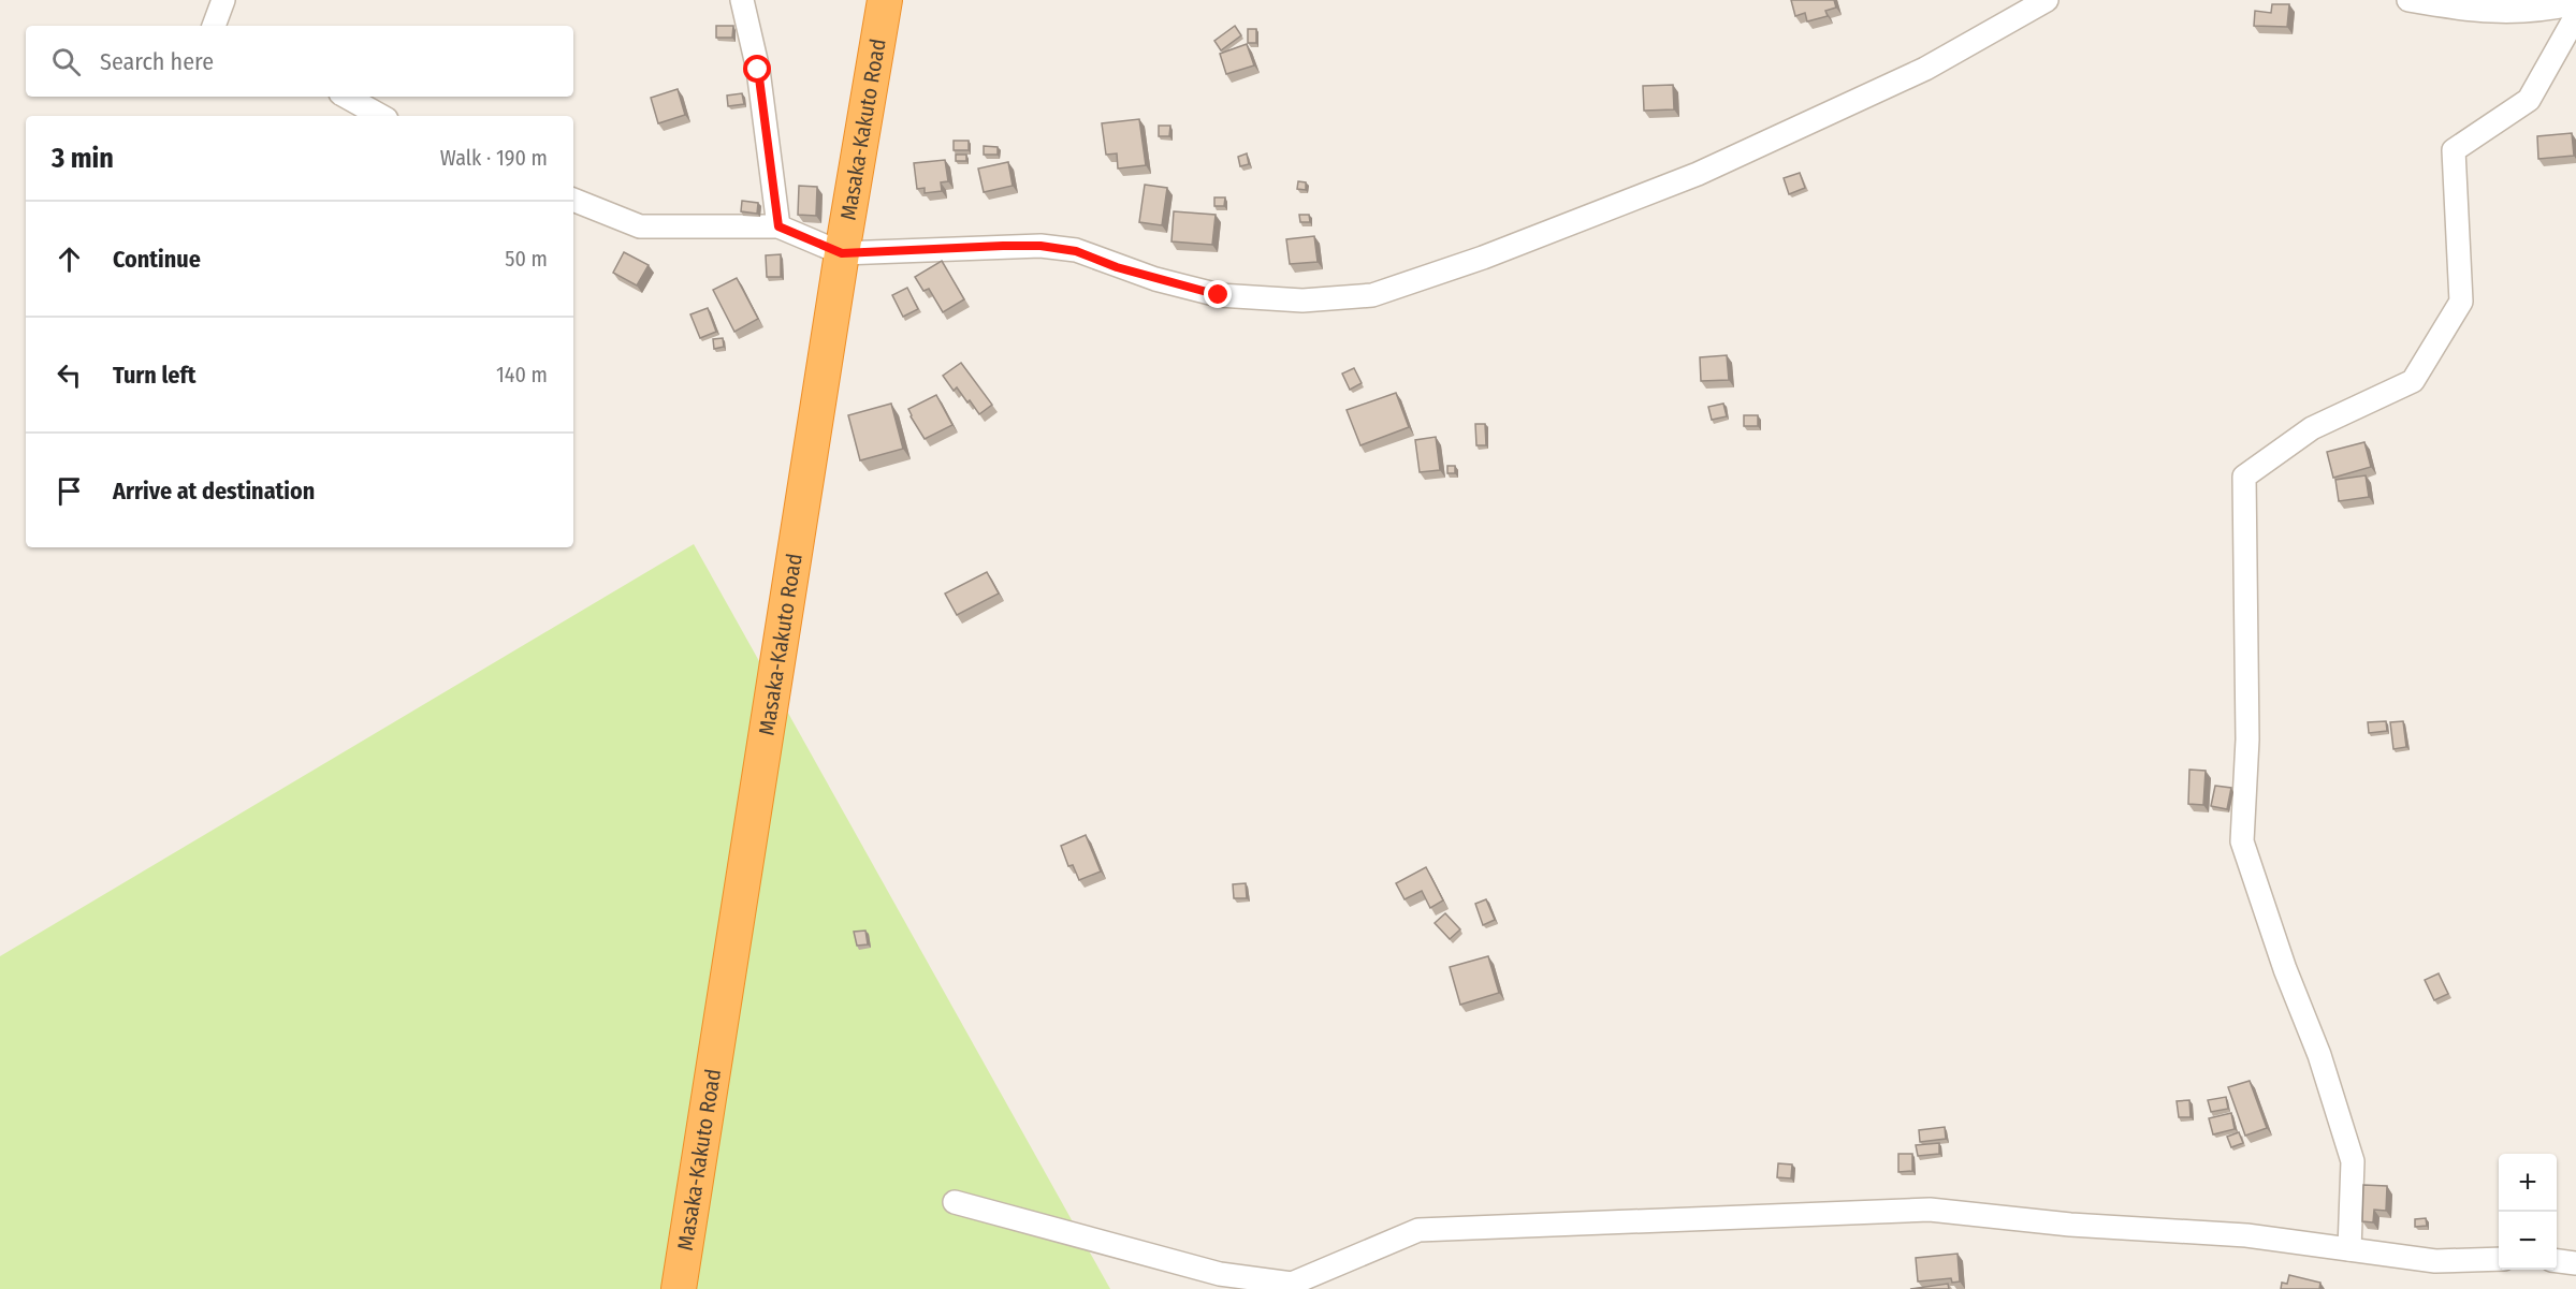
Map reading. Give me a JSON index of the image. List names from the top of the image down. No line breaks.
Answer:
{"streets":{"highway":["Masaka-Kakuto Road"]},"page":{"search":"Search here","heading":["3 min","Walk · 190 m"],"list":[["Continue","50 m"],["Turn left","140 m"],"Arrive at destination"],"map_buttons":["+","−"]}}
